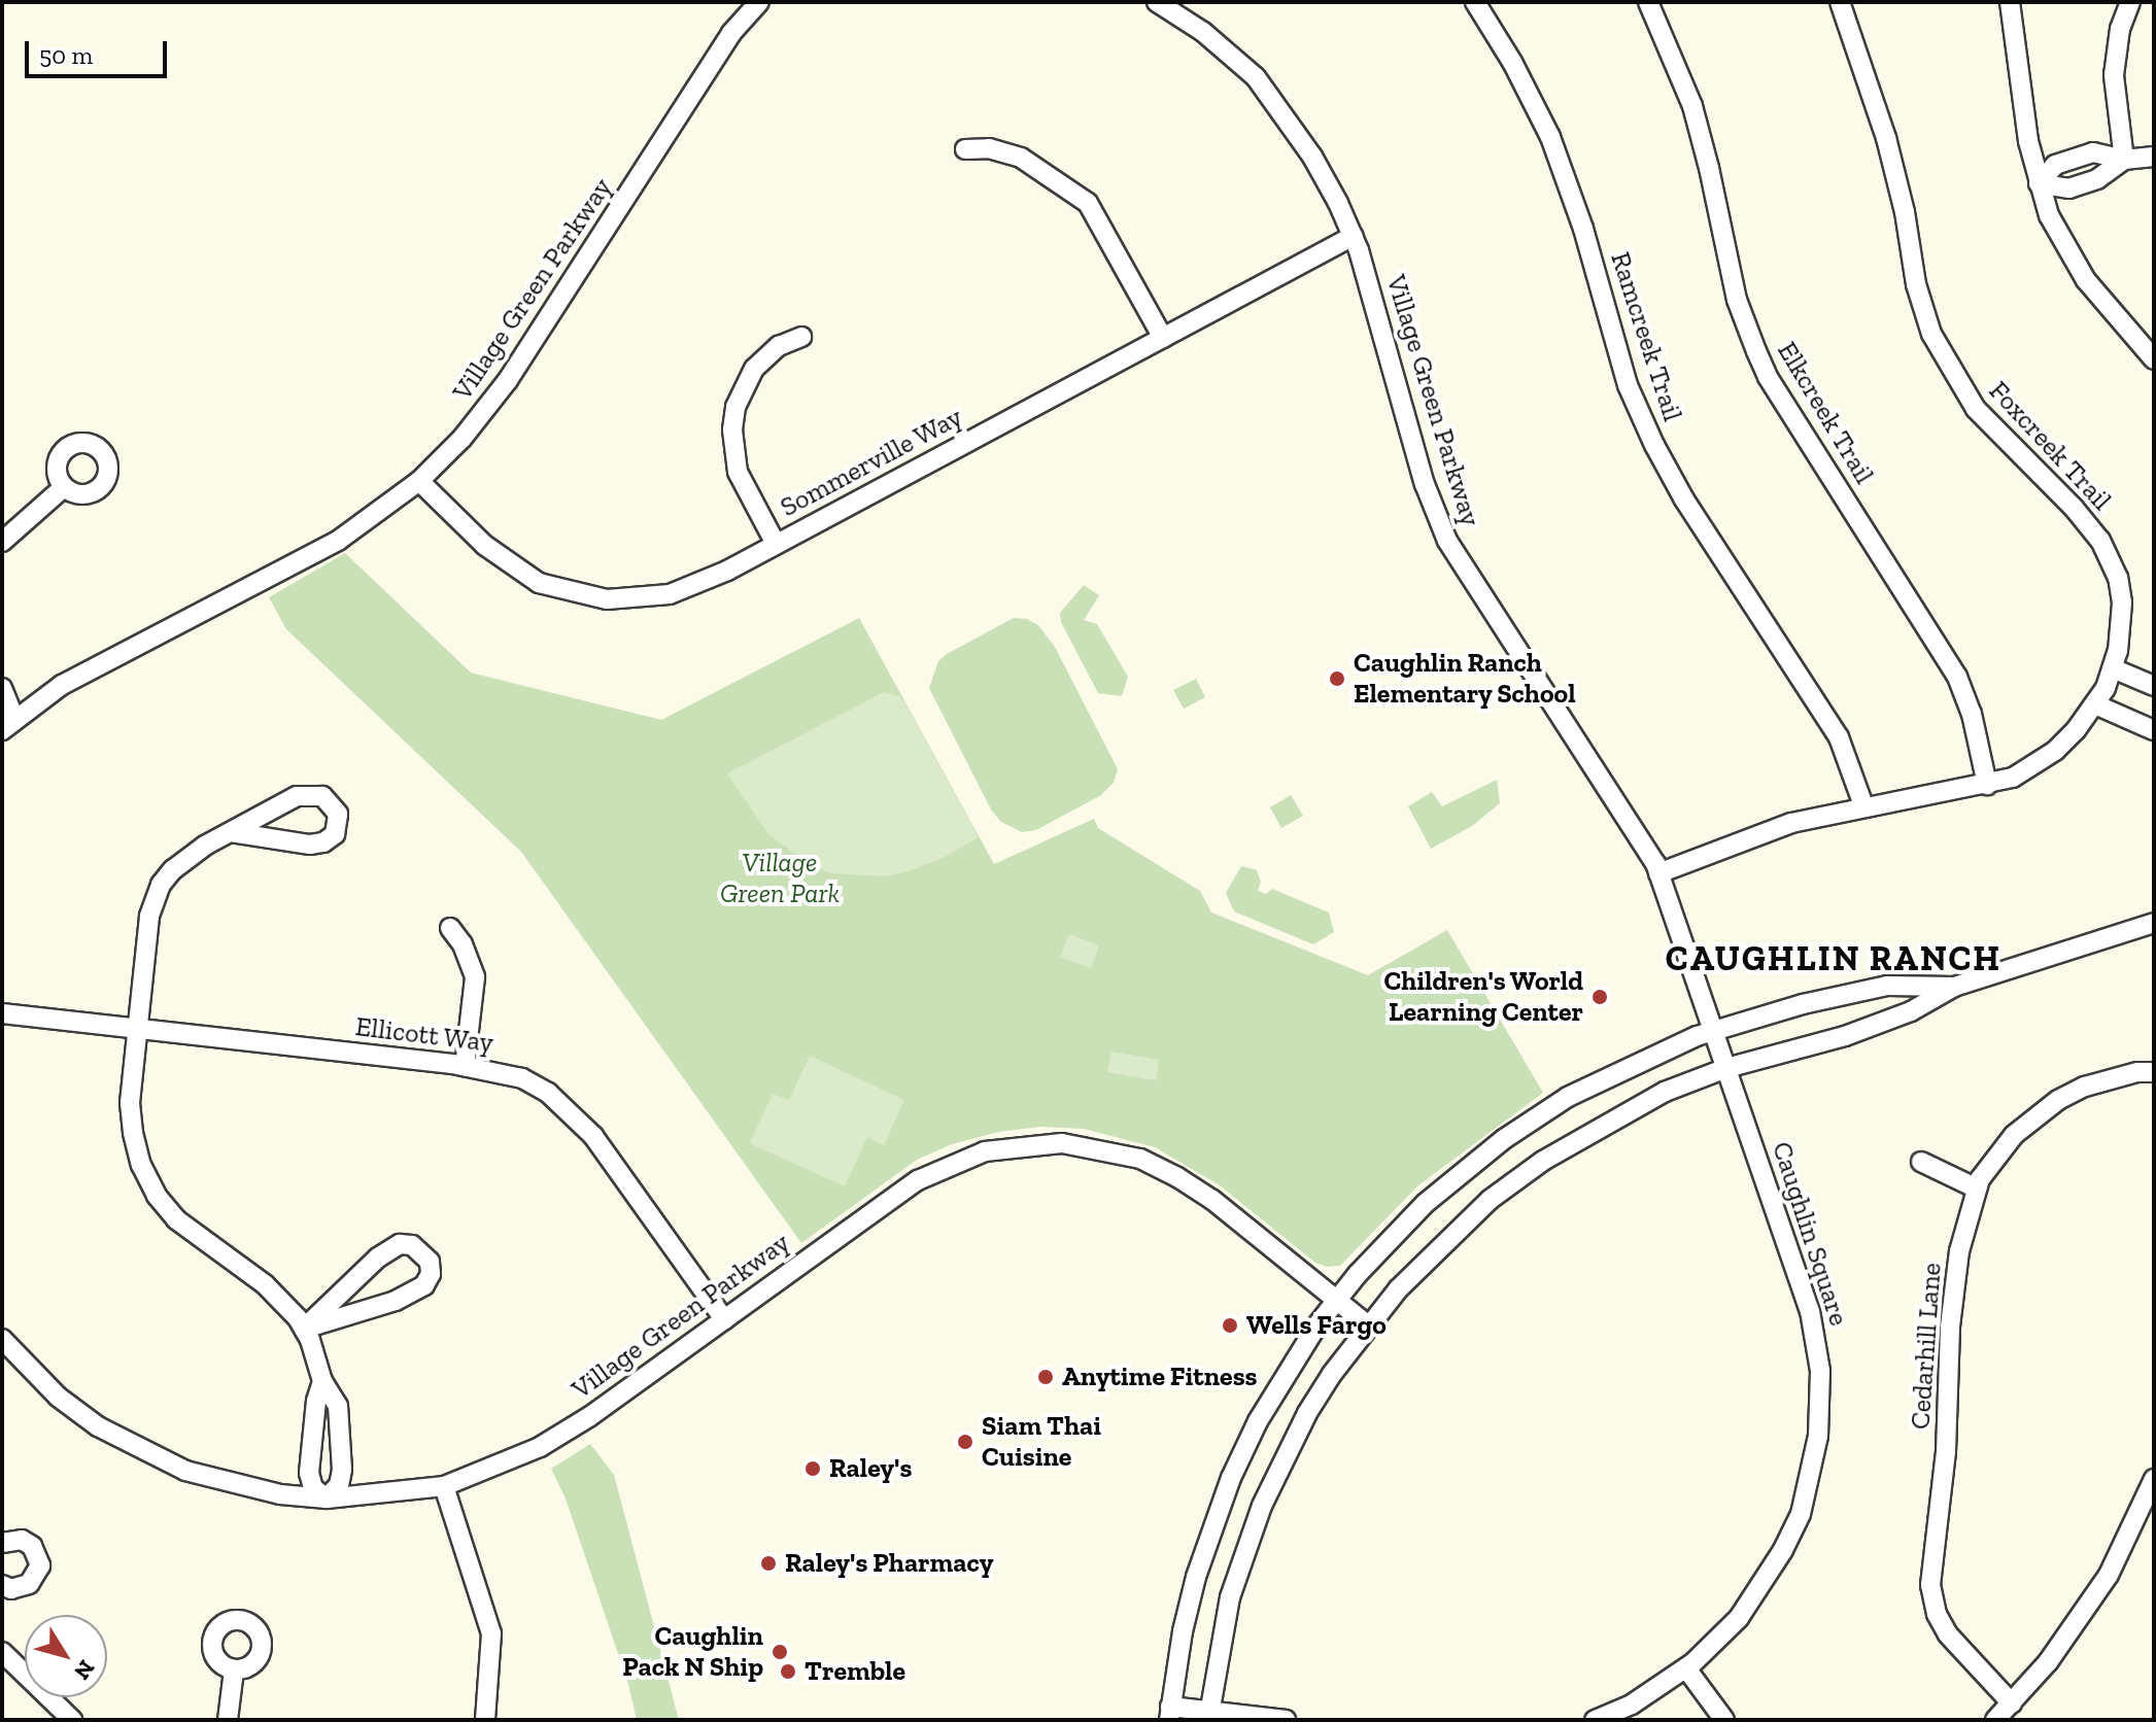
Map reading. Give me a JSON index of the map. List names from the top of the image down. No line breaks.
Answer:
{"streets":{"street":["Village Green Parkway","Ramcreek Trail","Elkcreek Trail","Foxcreek Trail","Sommerville Way","Ellicott Way","Caughlin Square","Cedarhill Lane"]},"crossings":[["Village Green Parkway","Foxcreek Trail"],["Village Green Parkway","Sommerville Way"],["Village Green Parkway","Ellicott Way"],["Village Green Parkway","Caughlin Square"],["Ramcreek Trail","Foxcreek Trail"],["Elkcreek Trail","Foxcreek Trail"]],"districts":["CAUGHLIN RANCH"],"parks":["Village Green Park"],"places":["Caughlin Ranch Elementary School","Children's World Learning Center","Wells Fargo","Anytime Fitness","Siam Thai Cuisine","Raley's","Raley's Pharmacy","Caughlin Pack N Ship","Tremble"],"scale_bar":"50 m","north":"bottom right"}
